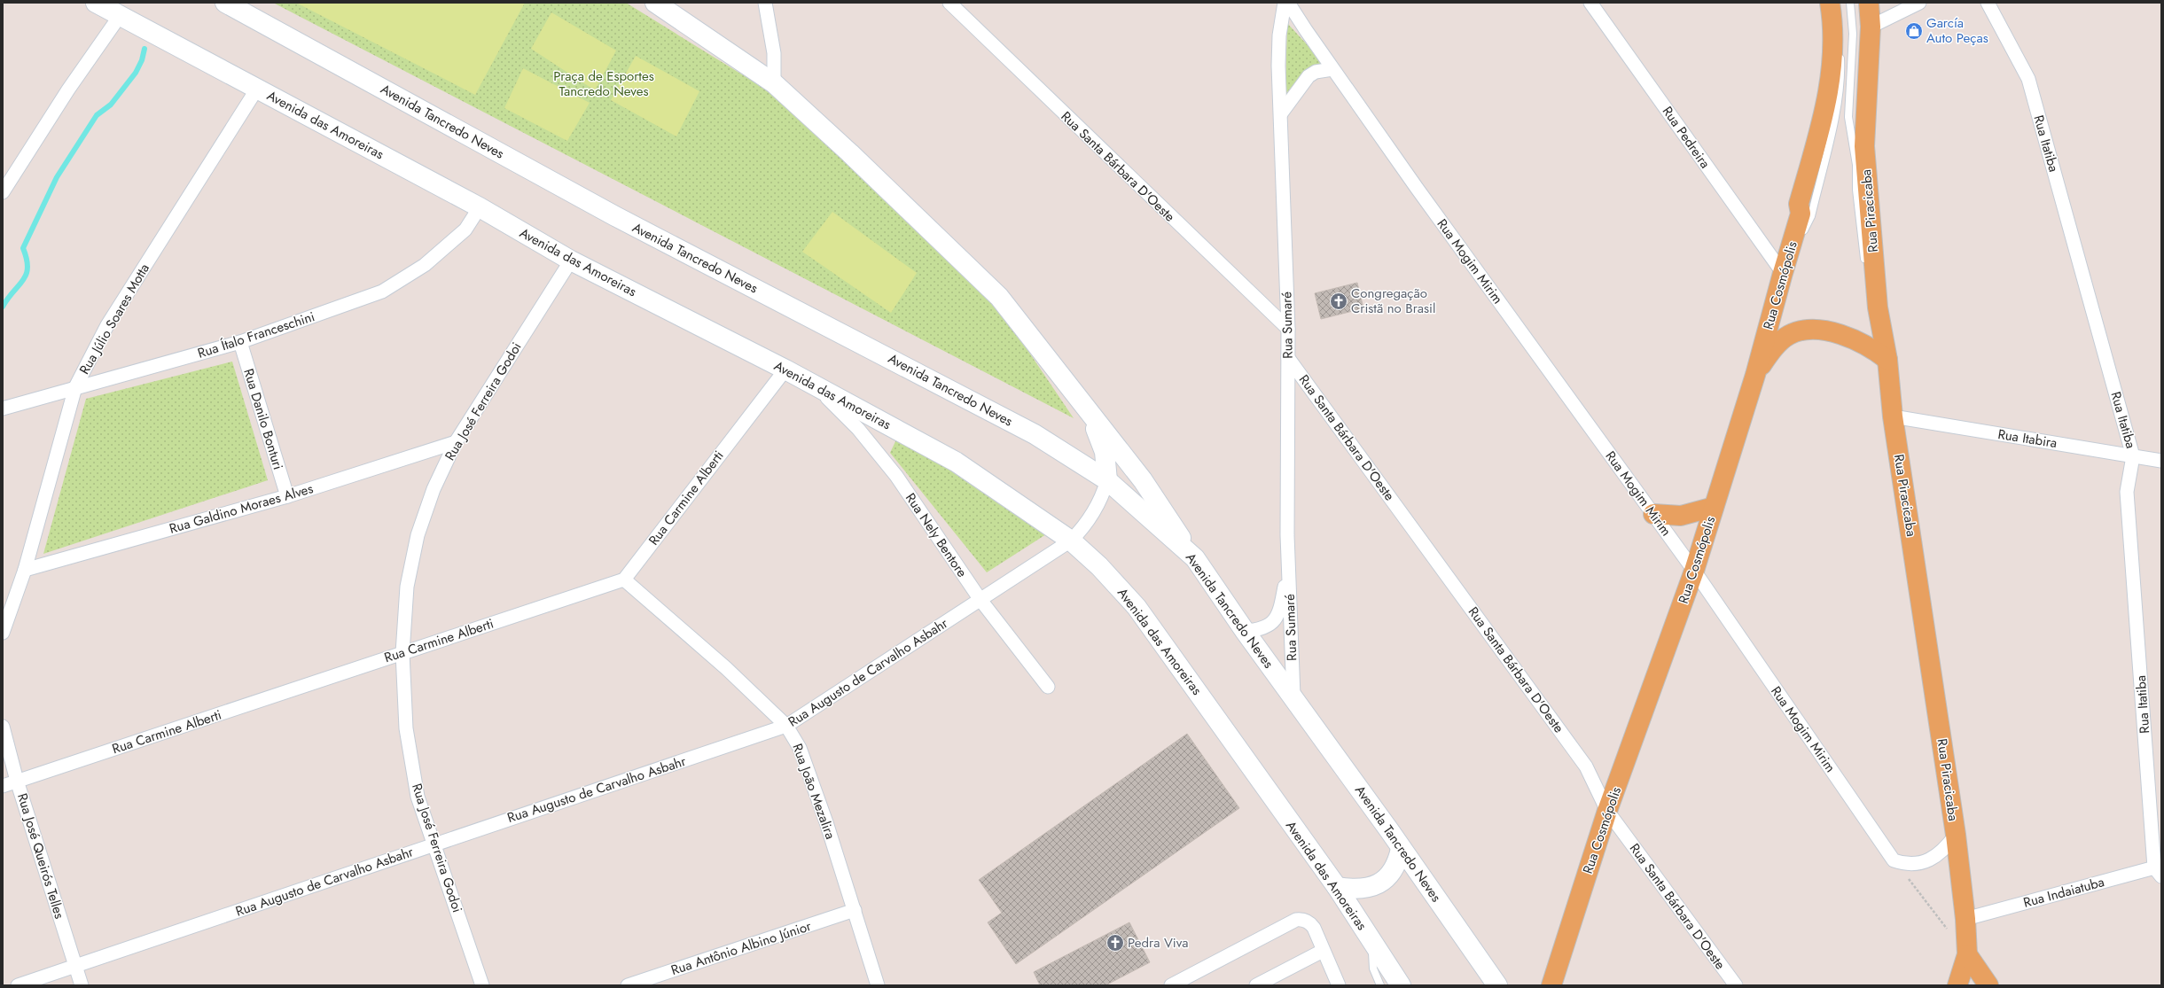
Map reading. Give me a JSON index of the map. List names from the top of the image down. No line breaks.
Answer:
{"streets":{"main road":["Avenida Tancredo Neves","Avenida das Amoreiras","Rua Piracicaba","Rua Cosmópolis"],"street":["Rua Pedreira","Rua Itatiba","Rua Santa Bárbara D'Oeste","Rua Mogim Mirim","Rua Júlio Soares Motta","Rua Sumaré","Rua Ítalo Franceschini","Rua José Ferreira Godoi","Rua Danilo Bonturi","Rua Itabira","Rua Carmine Alberti","Rua Galdino Moraes Alves","Rua Nely Bentore","Rua Augusto de Carvalho Asbahr","Rua João Mezalira","Rua José Queirós Telles","Rua Indaiatuba","Rua Antônio Albino Júnior"]},"crossings":[["Avenida Tancredo Neves","Rua Sumaré"],["Avenida Tancredo Neves","Rua Augusto de Carvalho Asbahr"],["Avenida das Amoreiras","Rua Júlio Soares Motta"],["Avenida das Amoreiras","Rua Ítalo Franceschini"],["Avenida das Amoreiras","Rua José Ferreira Godoi"],["Avenida das Amoreiras","Rua Carmine Alberti"],["Avenida das Amoreiras","Rua Nely Bentore"],["Avenida das Amoreiras","Rua Augusto de Carvalho Asbahr"],["Rua Pedreira","Rua Cosmópolis"],["Rua Itatiba","Rua Itabira"],["Rua Itatiba","Rua Indaiatuba"],["Rua Santa Bárbara D'Oeste","Rua Cosmópolis"],["Rua Santa Bárbara D'Oeste","Rua Sumaré"],["Rua Piracicaba","Rua Itabira"],["Rua Piracicaba","Rua Indaiatuba"],["Rua Mogim Mirim","Rua Cosmópolis"],["Rua Júlio Soares Motta","Rua Ítalo Franceschini"],["Rua Júlio Soares Motta","Rua Galdino Moraes Alves"],["Rua Ítalo Franceschini","Rua Danilo Bonturi"],["Rua José Ferreira Godoi","Rua Carmine Alberti"],["Rua José Ferreira Godoi","Rua Galdino Moraes Alves"],["Rua José Ferreira Godoi","Rua Augusto de Carvalho Asbahr"],["Rua Danilo Bonturi","Rua Galdino Moraes Alves"],["Rua Carmine Alberti","Rua João Mezalira"],["Rua Carmine Alberti","Rua José Queirós Telles"],["Rua Nely Bentore","Rua Augusto de Carvalho Asbahr"],["Rua Augusto de Carvalho Asbahr","Rua João Mezalira"],["Rua Augusto de Carvalho Asbahr","Rua José Queirós Telles"],["Rua João Mezalira","Rua Antônio Albino Júnior"]],"parks":["Praça de Esportes Tancredo Neves"],"places":{"shop":["García Auto Peças"],"church":["Congregação Cristã no Brasil","Pedra Viva"]}}
